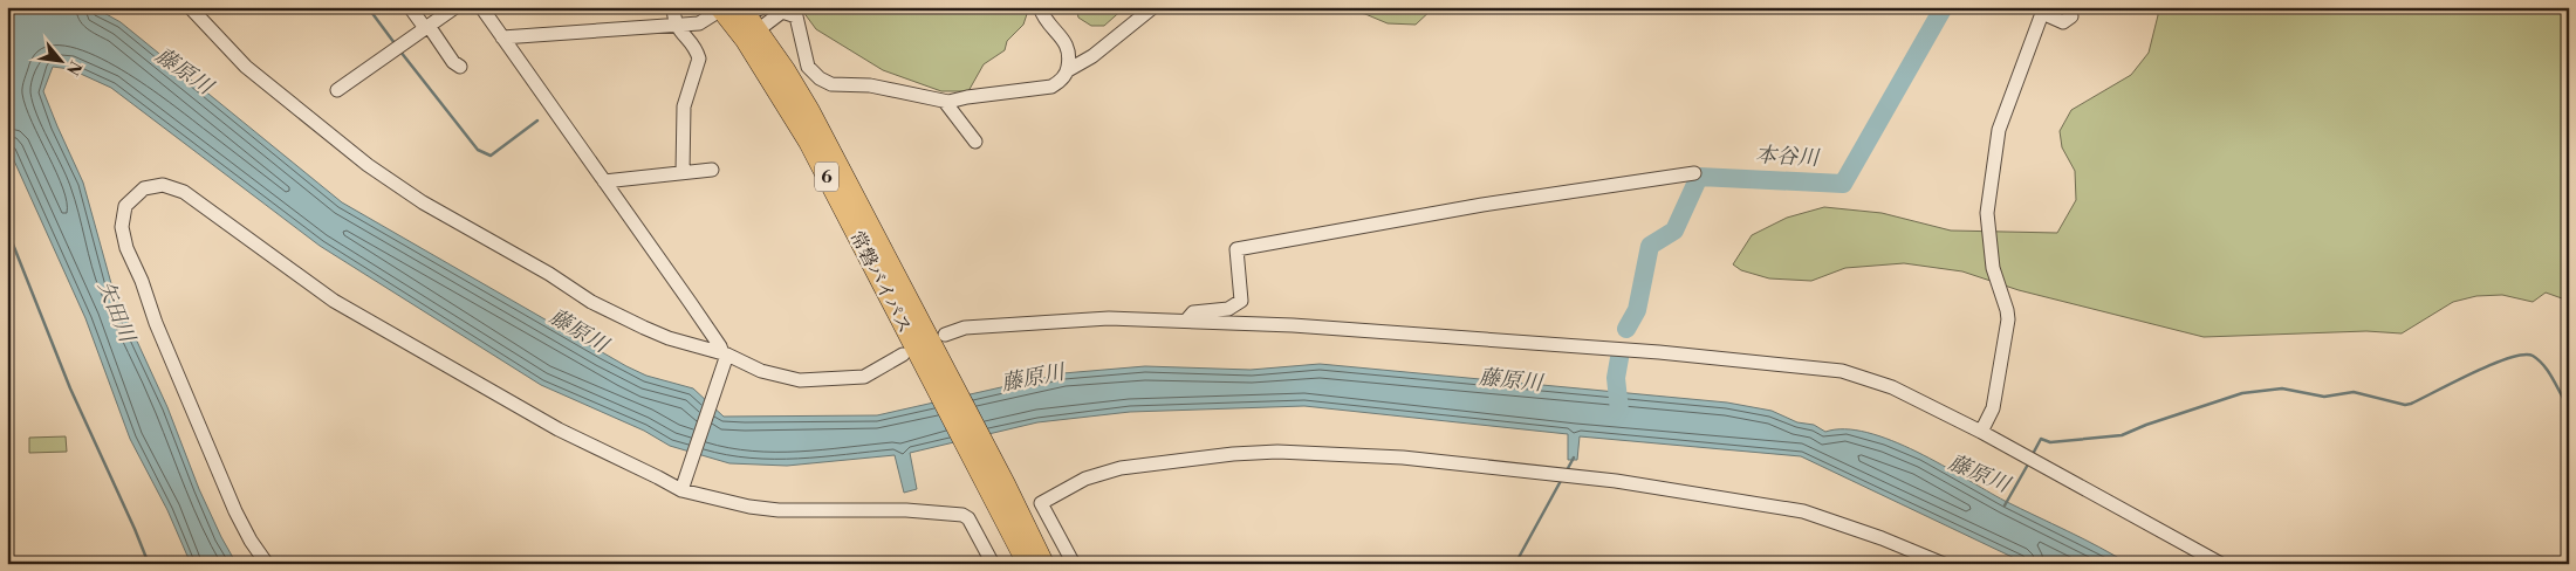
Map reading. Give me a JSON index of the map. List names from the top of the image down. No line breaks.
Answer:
{"streets":{"highway":["6","常磐バイパス"]},"water":["藤原川","本谷川","矢田川"],"north":"bottom right"}
